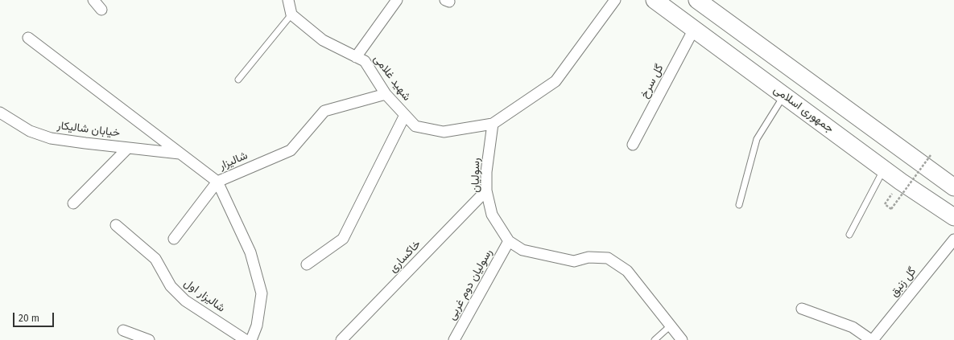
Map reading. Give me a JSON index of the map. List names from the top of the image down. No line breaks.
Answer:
{"streets":{"main road":["جمهوری اسلامی"],"street":["شهید غلامی","گل سرخ","خیابان شالیکار","شالیزار","رسولیان","خاکساری","گل زنبق","رسولیان دوم غربی","شالیزار اول"]},"crossings":[["شهید غلامی","شالیزار"],["شهید غلامی","رسولیان"],["گل سرخ","جمهوری اسلامی"],["رسولیان","خاکساری"],["رسولیان","رسولیان دوم غربی"]],"scale_bar":"20 m"}
